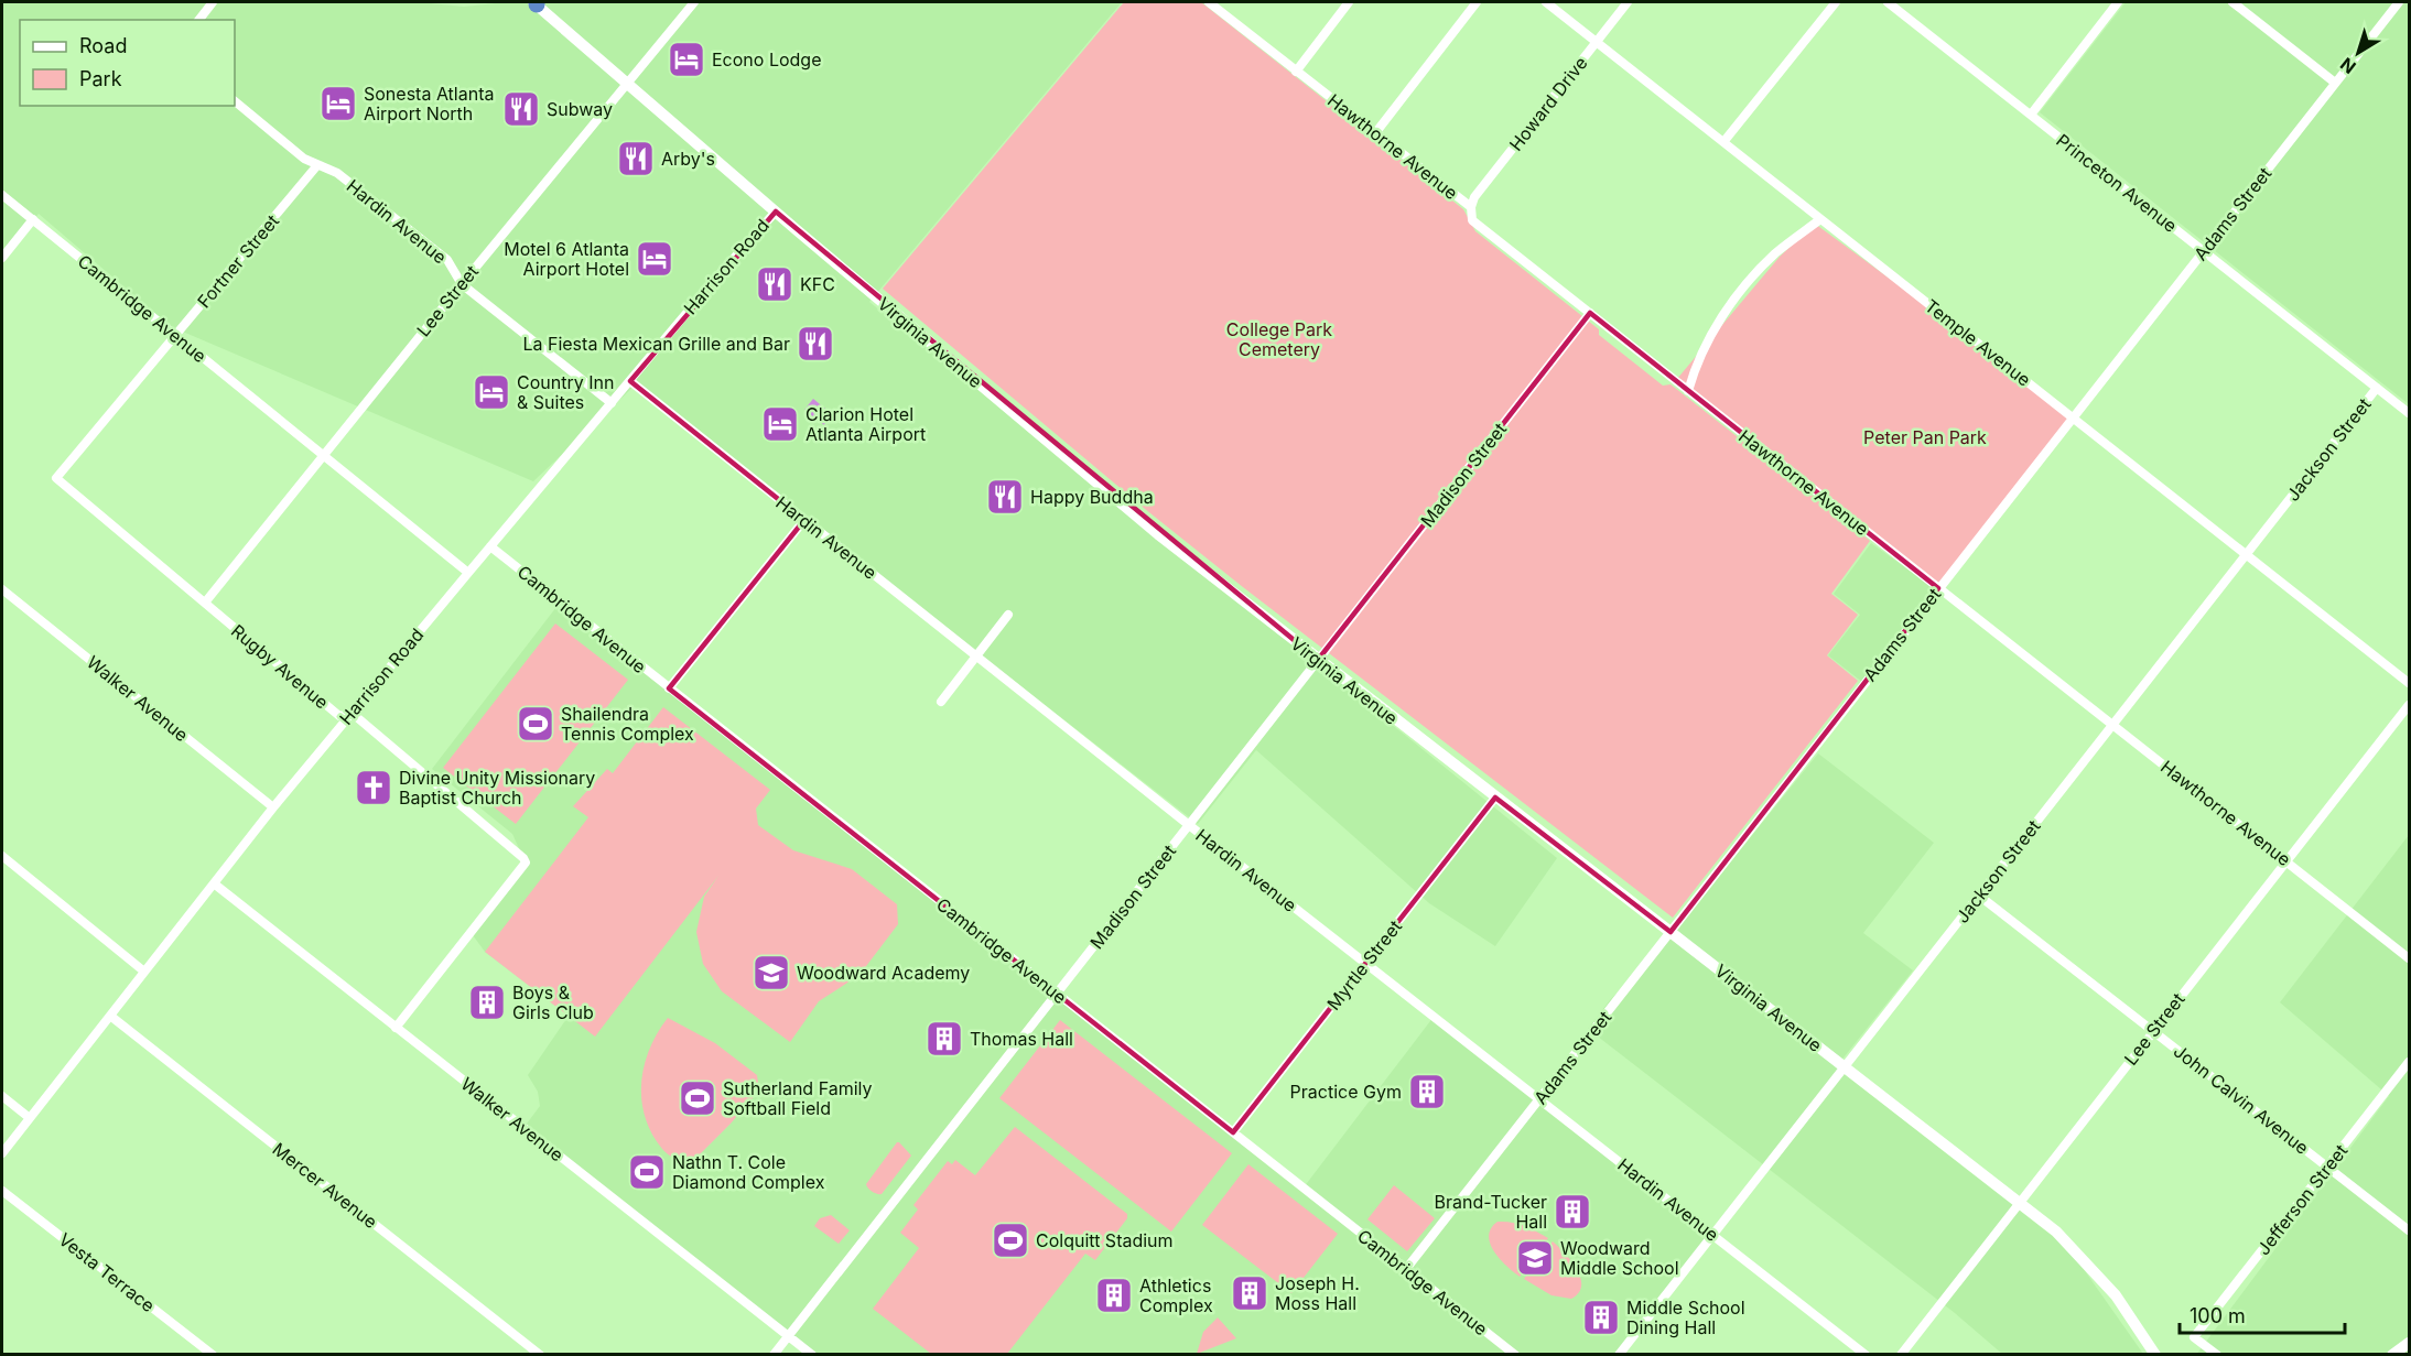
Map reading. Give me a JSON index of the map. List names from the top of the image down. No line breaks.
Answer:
{"streets":{"main road":["Virginia Avenue"],"street":["Howard Drive","Hawthorne Avenue","Princeton Avenue","Adams Street","Hardin Avenue","Fortner Street","Harrison Road","Lee Street","Cambridge Avenue","Temple Avenue","Jackson Street","Madison Street","Rugby Avenue","Walker Avenue","Myrtle Street","John Calvin Avenue","Mercer Avenue","Jefferson Street","Vesta Terrace"]},"crossings":[["Howard Drive","Hawthorne Avenue"],["Howard Drive","Temple Avenue"],["Hawthorne Avenue","Adams Street"],["Hawthorne Avenue","Lee Street"],["Hawthorne Avenue","Jackson Street"],["Hawthorne Avenue","Madison Street"],["Princeton Avenue","Adams Street"],["Princeton Avenue","Jackson Street"],["Adams Street","Hardin Avenue"],["Adams Street","Cambridge Avenue"],["Adams Street","Virginia Avenue"],["Adams Street","Temple Avenue"],["Hardin Avenue","Fortner Street"],["Hardin Avenue","Harrison Road"],["Hardin Avenue","Lee Street"],["Hardin Avenue","Jackson Street"],["Hardin Avenue","Madison Street"],["Hardin Avenue","Myrtle Street"],["Fortner Street","Cambridge Avenue"],["Fortner Street","Rugby Avenue"],["Harrison Road","Cambridge Avenue"],["Harrison Road","Virginia Avenue"],["Harrison Road","Rugby Avenue"],["Harrison Road","Walker Avenue"],["Harrison Road","Mercer Avenue"],["Lee Street","Cambridge Avenue"],["Lee Street","Virginia Avenue"],["Lee Street","Rugby Avenue"],["Lee Street","John Calvin Avenue"],["Cambridge Avenue","Madison Street"],["Cambridge Avenue","Myrtle Street"],["Virginia Avenue","Jackson Street"],["Virginia Avenue","Madison Street"],["Virginia Avenue","Myrtle Street"],["Temple Avenue","Jackson Street"],["Jackson Street","John Calvin Avenue"],["Madison Street","Walker Avenue"],["Rugby Avenue","Walker Avenue"],["John Calvin Avenue","Jefferson Street"]],"parks":["College Park Cemetery","Peter Pan Park"],"places":{"hotel":["Econo Lodge","Sonesta Atlanta Airport North","Motel 6 Atlanta Airport Hotel","Country Inn & Suites","Clarion Hotel Atlanta Airport"],"restaurant":["Subway","Arby's","KFC","La Fiesta Mexican Grille and Bar","Happy Buddha"],"sports":["Shailendra Tennis Complex","Sutherland Family Softball Field","Nathn T. Cole Diamond Complex","Colquitt Stadium"],"church":["Divine Unity Missionary Baptist Church"],"school or university":["Woodward Academy","Woodward Middle School"],"building":["Boys & Girls Club","Thomas Hall","Practice Gym","Brand-Tucker Hall","Joseph H. Moss Hall","Athletics Complex","Middle School Dining Hall"]},"legend":["Road","Park"],"scale_bar":"100 m","north":"bottom left"}
